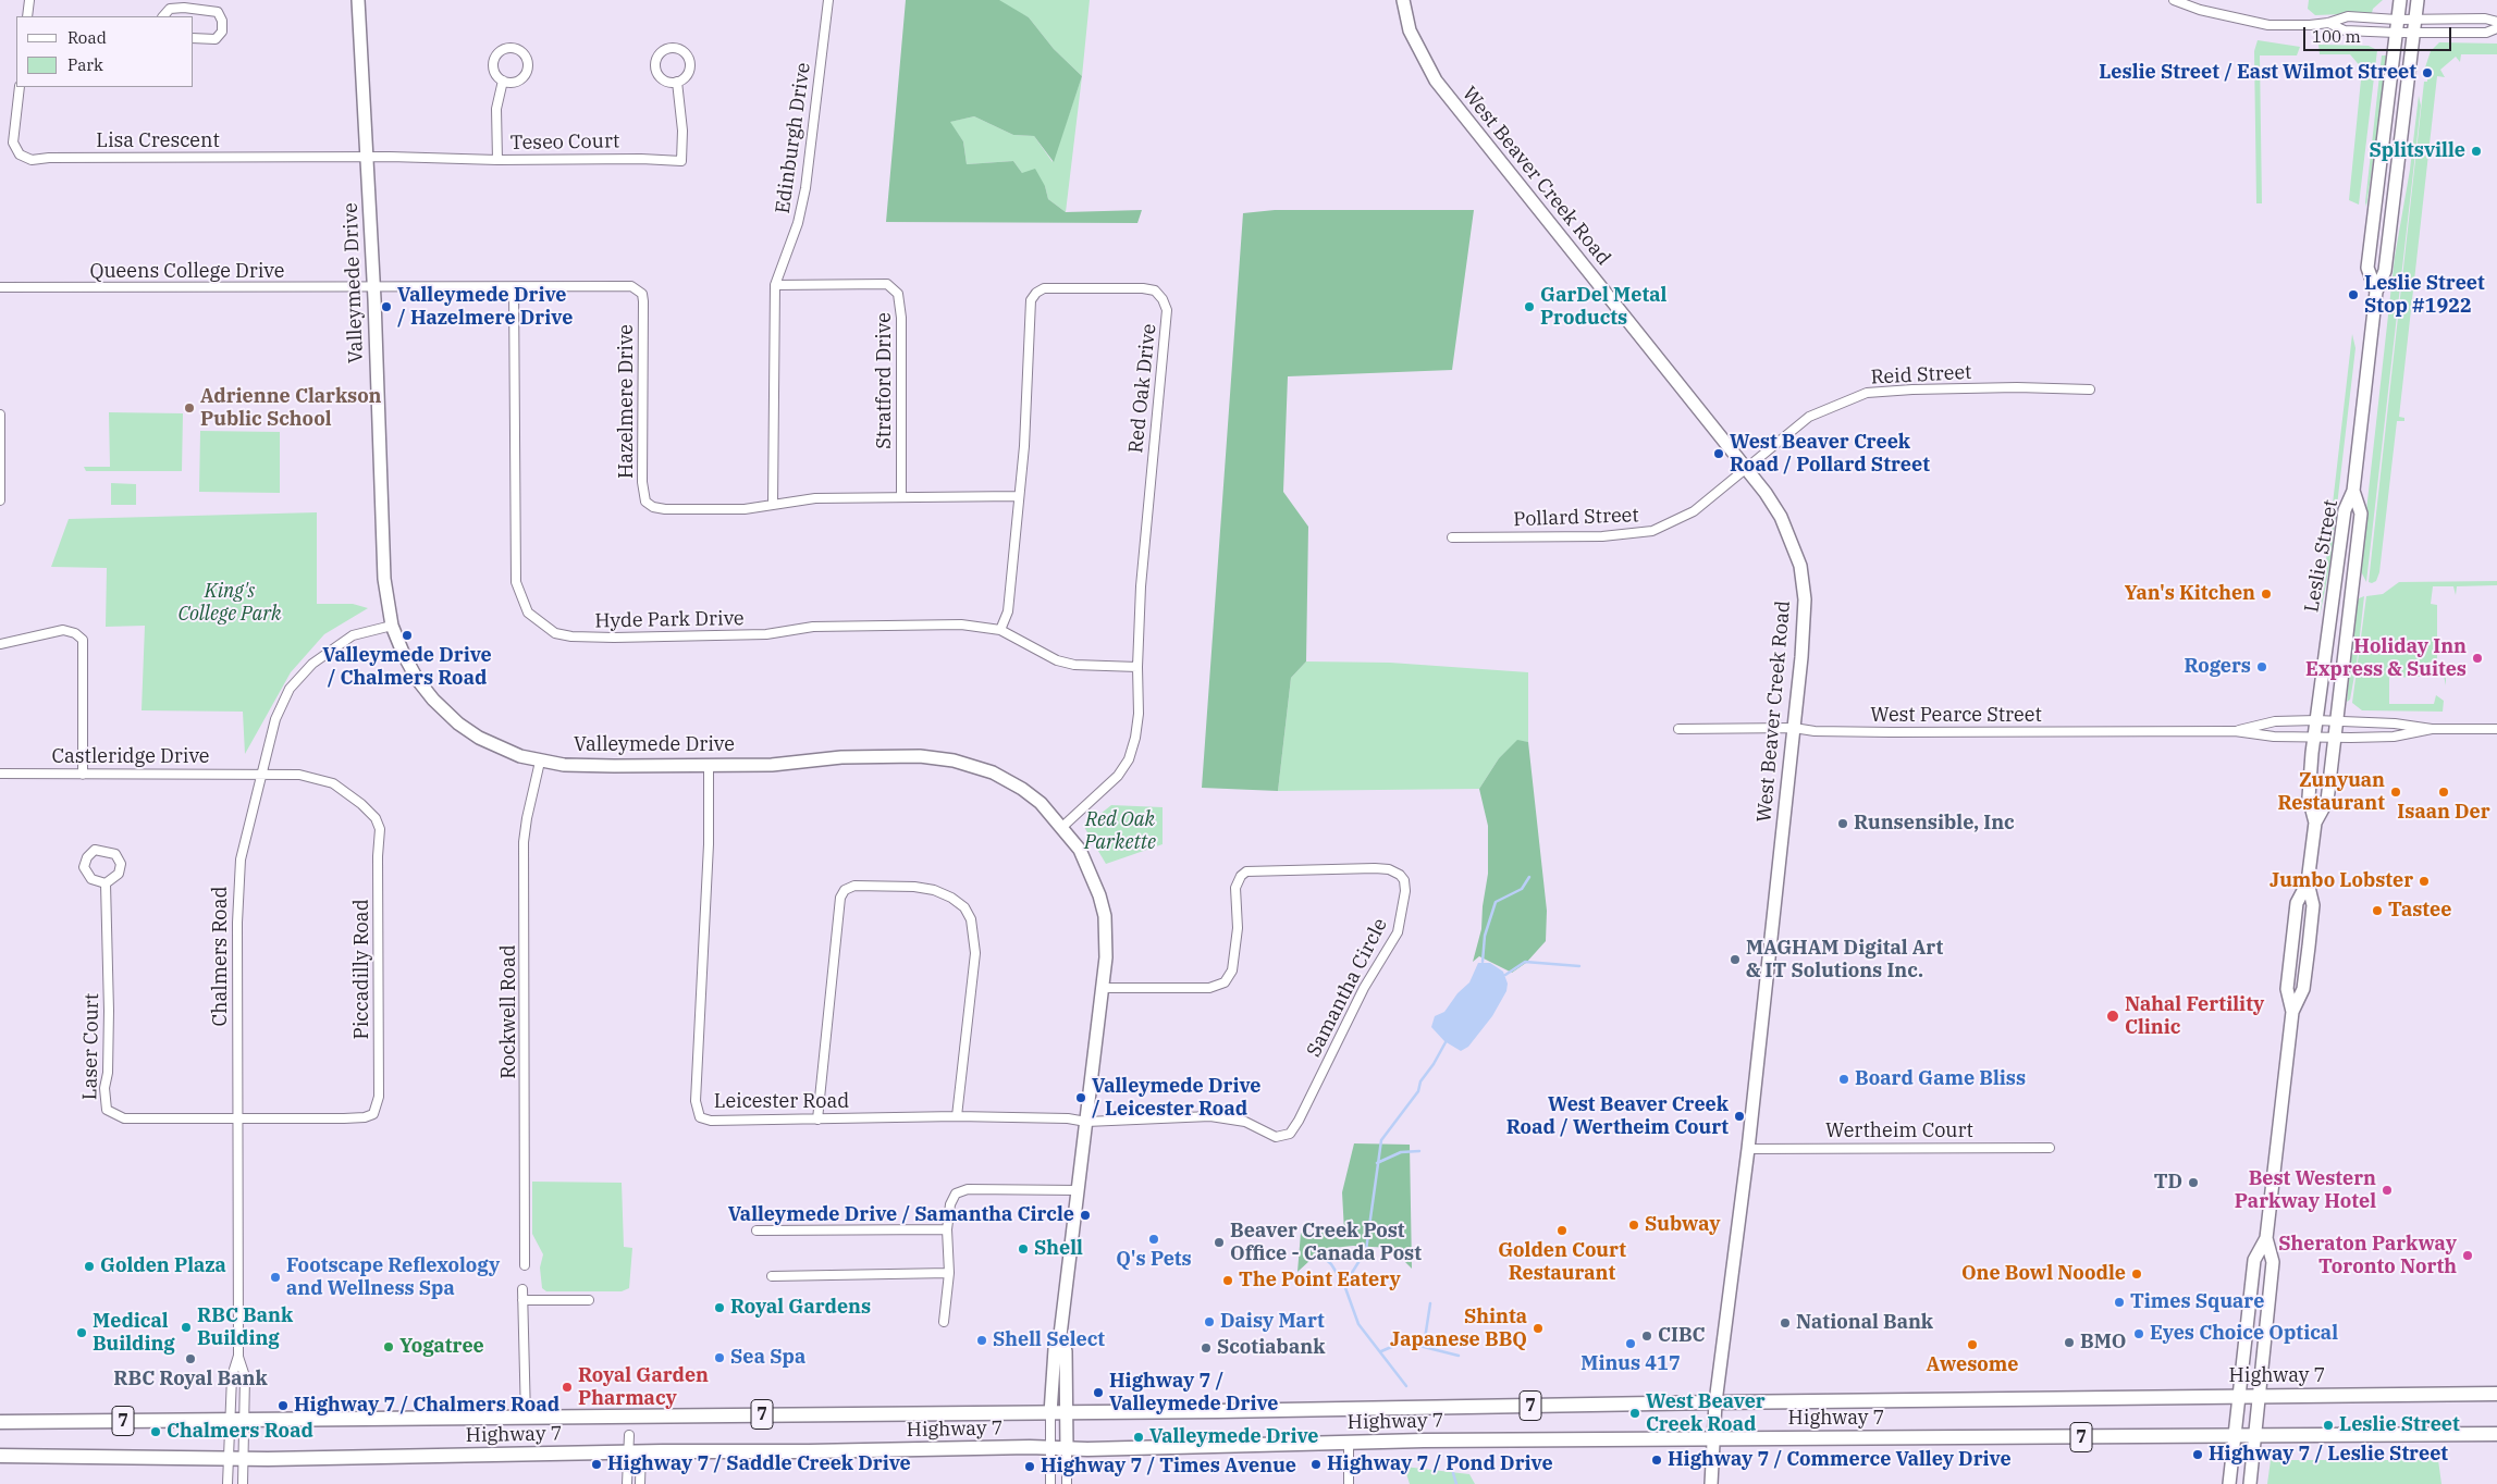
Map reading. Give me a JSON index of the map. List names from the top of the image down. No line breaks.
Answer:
{"streets":{"main road":["Highway 7","7"],"street":["Edinburgh Drive","Lisa Crescent","Teseo Court","West Beaver Creek Road","Queens College Drive","Valleymede Drive","Reid Street","Stratford Drive","Red Oak Drive","Hazelmere Drive","Pollard Street","Leslie Street","Hyde Park Drive","West Pearce Street","Castleridge Drive","Chalmers Road","Piccadilly Road","Samantha Circle","Rockwell Road","Laser Court","Leicester Road","Wertheim Court"]},"crossings":[["Edinburgh Drive","Stratford Drive"],["Edinburgh Drive","Hazelmere Drive"],["Lisa Crescent","Teseo Court"],["Lisa Crescent","Valleymede Drive"],["Teseo Court","Valleymede Drive"],["West Beaver Creek Road","Reid Street"],["West Beaver Creek Road","Pollard Street"],["West Beaver Creek Road","West Pearce Street"],["West Beaver Creek Road","Wertheim Court"],["West Beaver Creek Road","Highway 7"],["Queens College Drive","Valleymede Drive"],["Queens College Drive","Hazelmere Drive"],["Valleymede Drive","Red Oak Drive"],["Valleymede Drive","Hazelmere Drive"],["Valleymede Drive","Chalmers Road"],["Valleymede Drive","Samantha Circle"],["Valleymede Drive","Rockwell Road"],["Valleymede Drive","Leicester Road"],["Valleymede Drive","Highway 7"],["Reid Street","Pollard Street"],["Stratford Drive","Hazelmere Drive"],["Red Oak Drive","Hazelmere Drive"],["Red Oak Drive","Hyde Park Drive"],["Hazelmere Drive","Hyde Park Drive"],["Leslie Street","West Pearce Street"],["Leslie Street","Highway 7"],["Castleridge Drive","Chalmers Road"],["Castleridge Drive","Piccadilly Road"],["Chalmers Road","Piccadilly Road"],["Chalmers Road","Laser Court"],["Chalmers Road","Highway 7"],["Piccadilly Road","Laser Court"],["Samantha Circle","Leicester Road"]],"parks":["King's College Park","Red Oak Parkette"],"places":["Leslie Street / East Wilmot Street","Splitsville","Leslie Street Stop #1922","Valleymede Drive / Hazelmere Drive","GarDel Metal Products","Adrienne Clarkson Public School","West Beaver Creek Road / Pollard Street","Yan's Kitchen","Valleymede Drive / Chalmers Road","Holiday Inn Express & Suites","Rogers","Zunyuan Restaurant","Isaan Der","Runsensible, Inc","Jumbo Lobster","Tastee","MAGHAM Digital Art & IT Solutions Inc.","Nahal Fertility Clinic","Board Game Bliss","Valleymede Drive / Leicester Road","West Beaver Creek Road / Wertheim Court","TD","Best Western Parkway Hotel","Valleymede Drive / Samantha Circle","Subway","Golden Court Restaurant","Q's Pets","Beaver Creek Post Office - Canada Post","Shell","Sheraton Parkway Toronto North","Golden Plaza","One Bowl Noodle","Footscape Reflexology and Wellness Spa","The Point Eatery","Times Square","Royal Gardens","Daisy Mart","National Bank","RBC Bank Building","Shinta Japanese BBQ","Medical Building","Eyes Choice Optical","CIBC","Shell Select","BMO","Minus 417","Awesome","Yogatree","Scotiabank","Sea Spa","RBC Royal Bank","Royal Garden Pharmacy","Highway 7 / Valleymede Drive","Highway 7 / Chalmers Road","West Beaver Creek Road","Leslie Street","Chalmers Road","Valleymede Drive","Highway 7 / Leslie Street","Highway 7 / Commerce Valley Drive","Highway 7 / Saddle Creek Drive","Highway 7 / Pond Drive","Highway 7 / Times Avenue"],"legend":["Road","Park"],"scale_bar":"100 m"}
